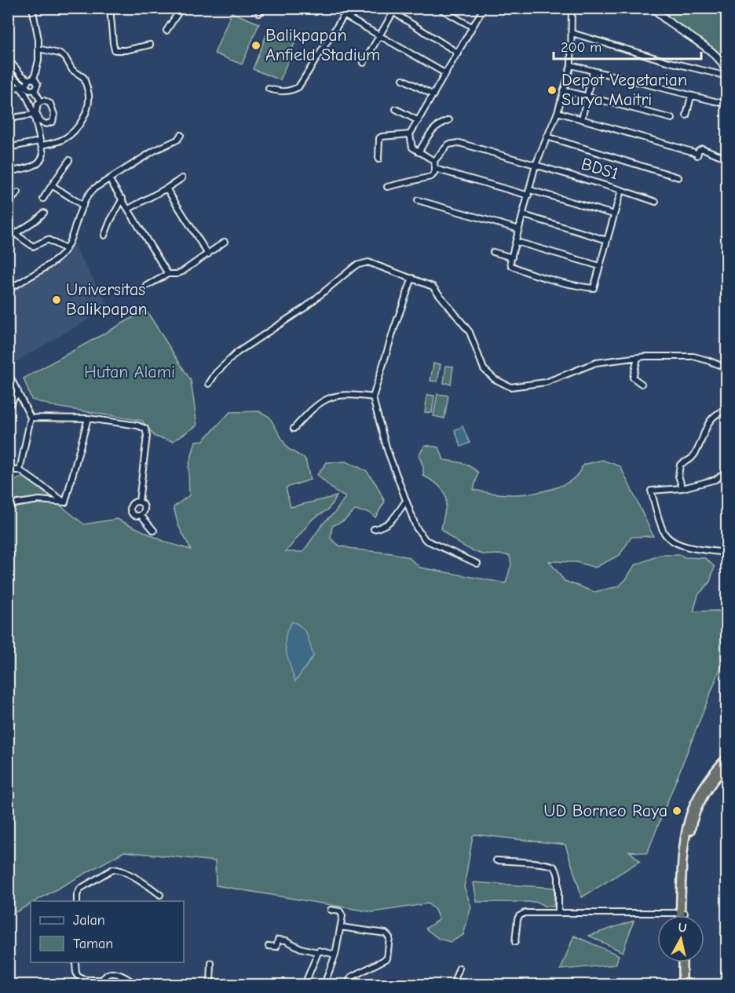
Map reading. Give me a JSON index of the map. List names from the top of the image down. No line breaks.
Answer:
{"streets":{"street":["BDS1"]},"parks":["Hutan Alami"],"places":["Balikpapan Anfield Stadium","Depot Vegetarian Surya Maitri","Universitas Balikpapan","UD Borneo Raya"],"legend":["Jalan","Taman"],"scale_bar":"200 m","north":"top"}
